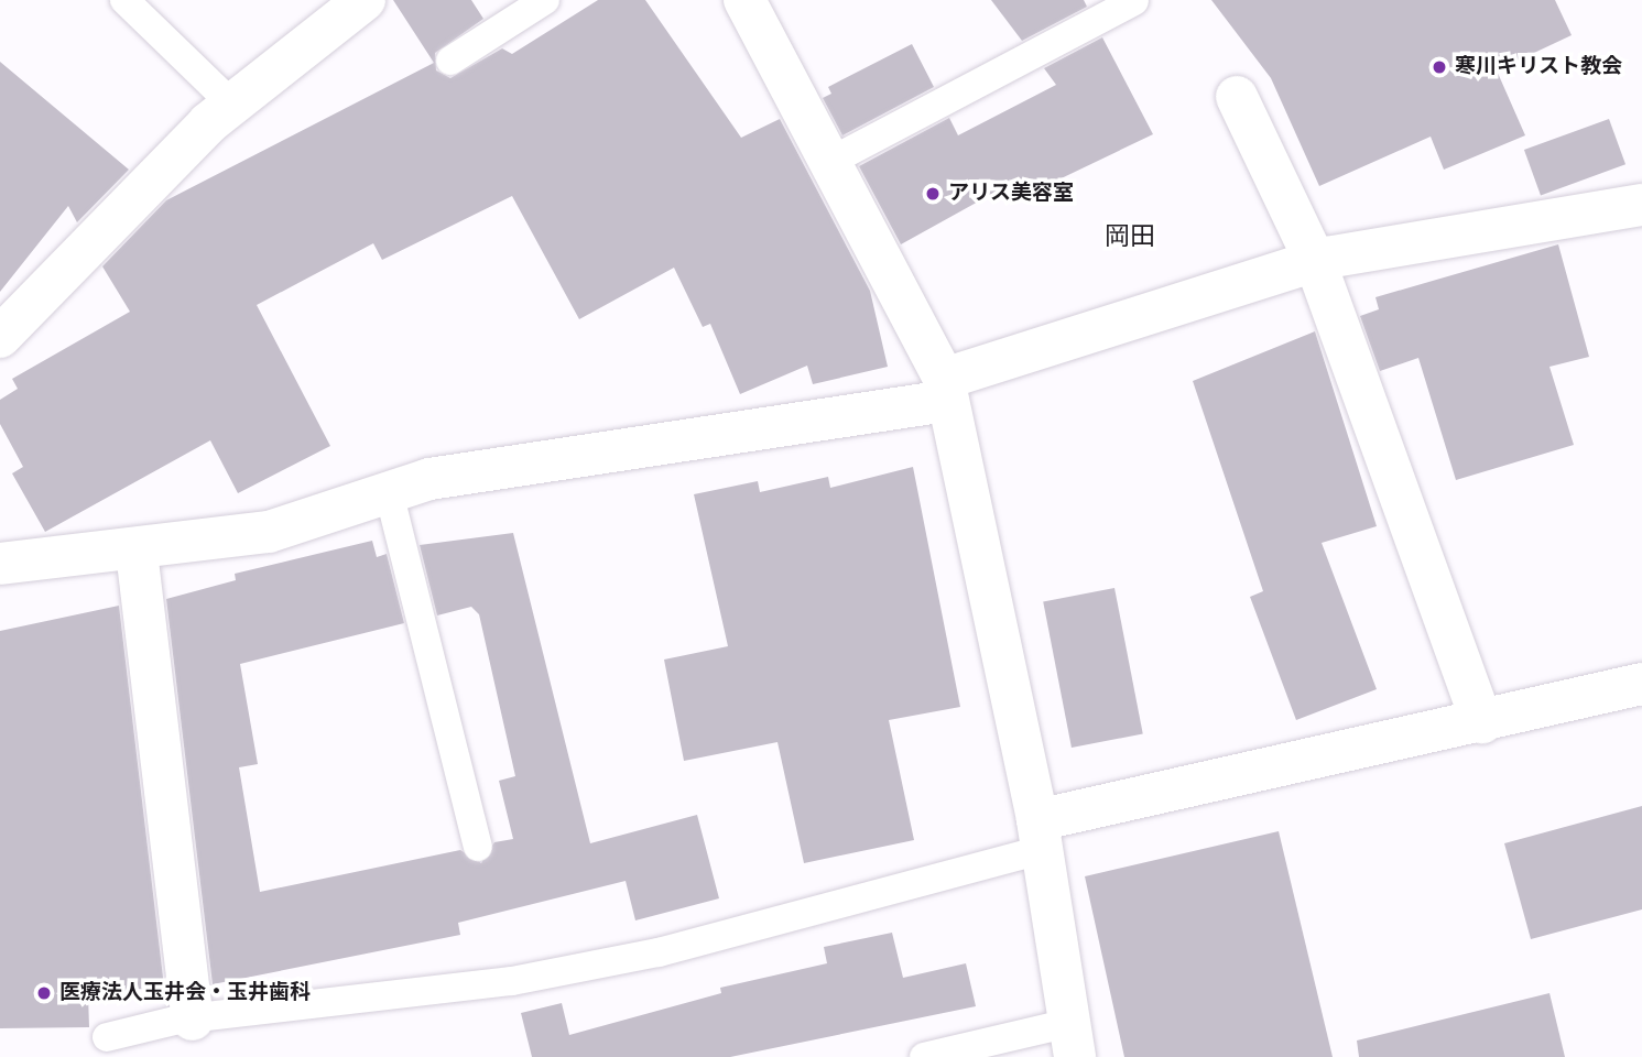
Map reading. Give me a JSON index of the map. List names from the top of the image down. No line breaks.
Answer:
{"districts":["岡田"],"places":["寒川キリスト教会","アリス美容室","医療法人玉井会・玉井歯科"]}
